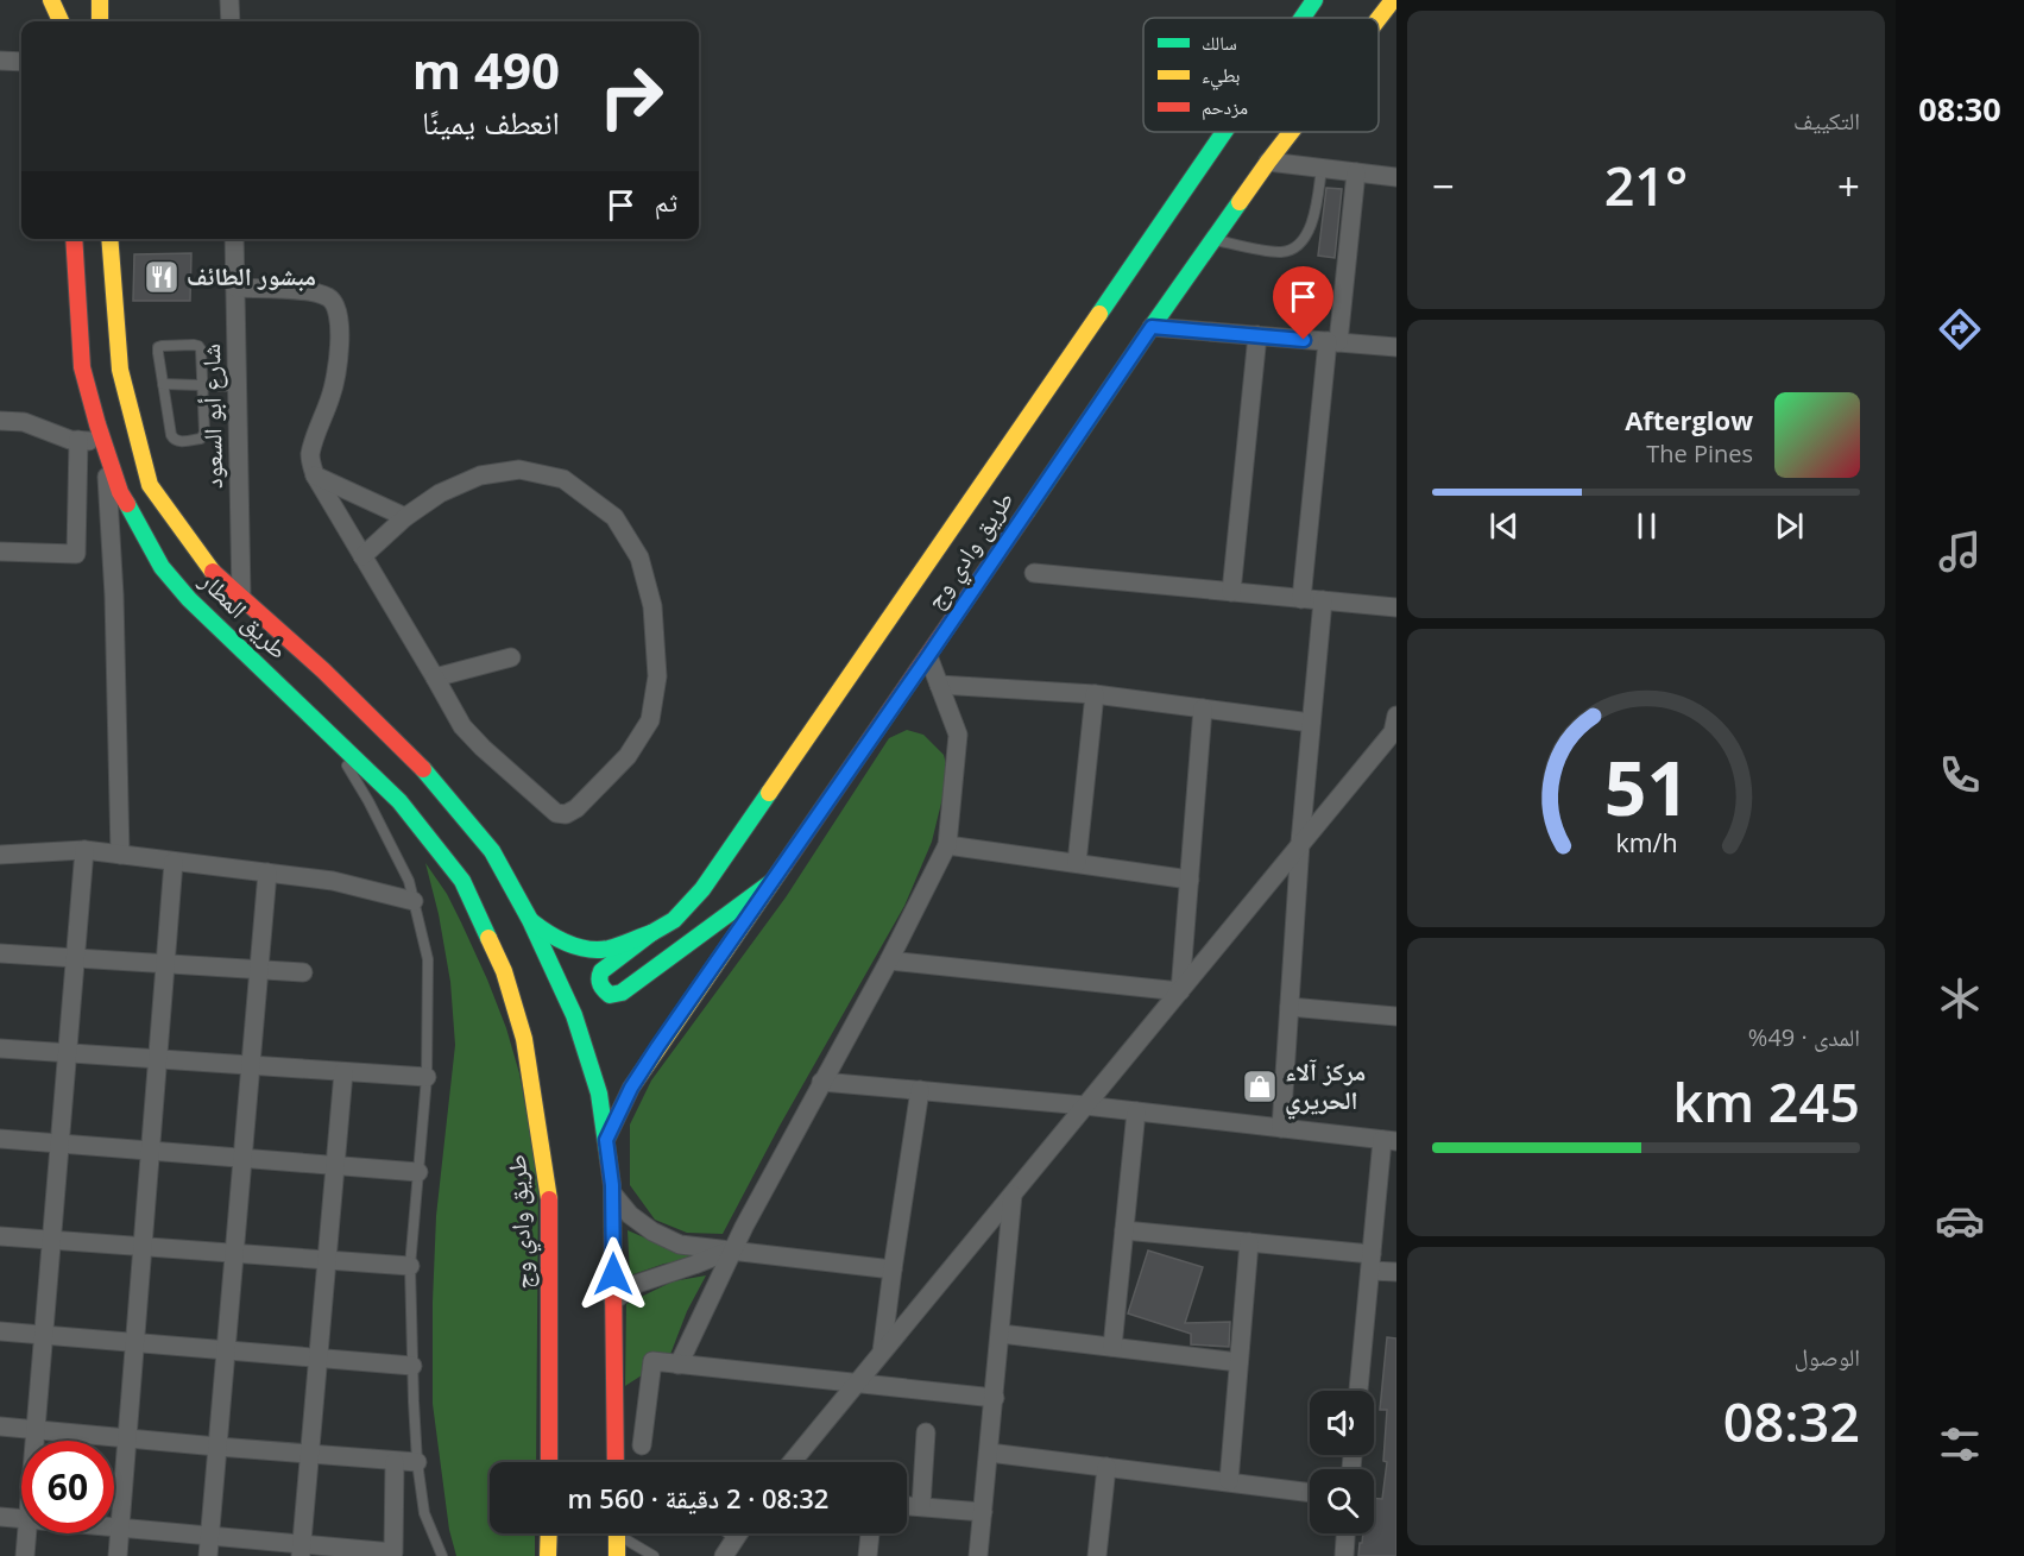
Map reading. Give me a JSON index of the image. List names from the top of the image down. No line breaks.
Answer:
{"streets":{"main road":["طريق وادي وج","طريق المطار"],"street":["شارع أبو السعود"]},"crossings":[["شارع أبو السعود","طريق المطار"],["طريق وادي وج","طريق المطار"]],"places":{"restaurant":["مبشور الطائف"],"shop":["مركز آلاء الحريري"]},"legend":["سالك","بطيء","مزدحم"],"page":{"tabs":"08:30","tile":["التكييف",["المدى · 49%","245 km"],["الوصول","08:32"]],"turn":["490 m","انعطف يمينًا"],"heat":["−","21°","+"],"then":"ثم","song":["Afterglow","The Pines"],"limit":"60","trip":"08:32 · 2 دقيقة · 560 m","gauge":["51","km/h"]}}
